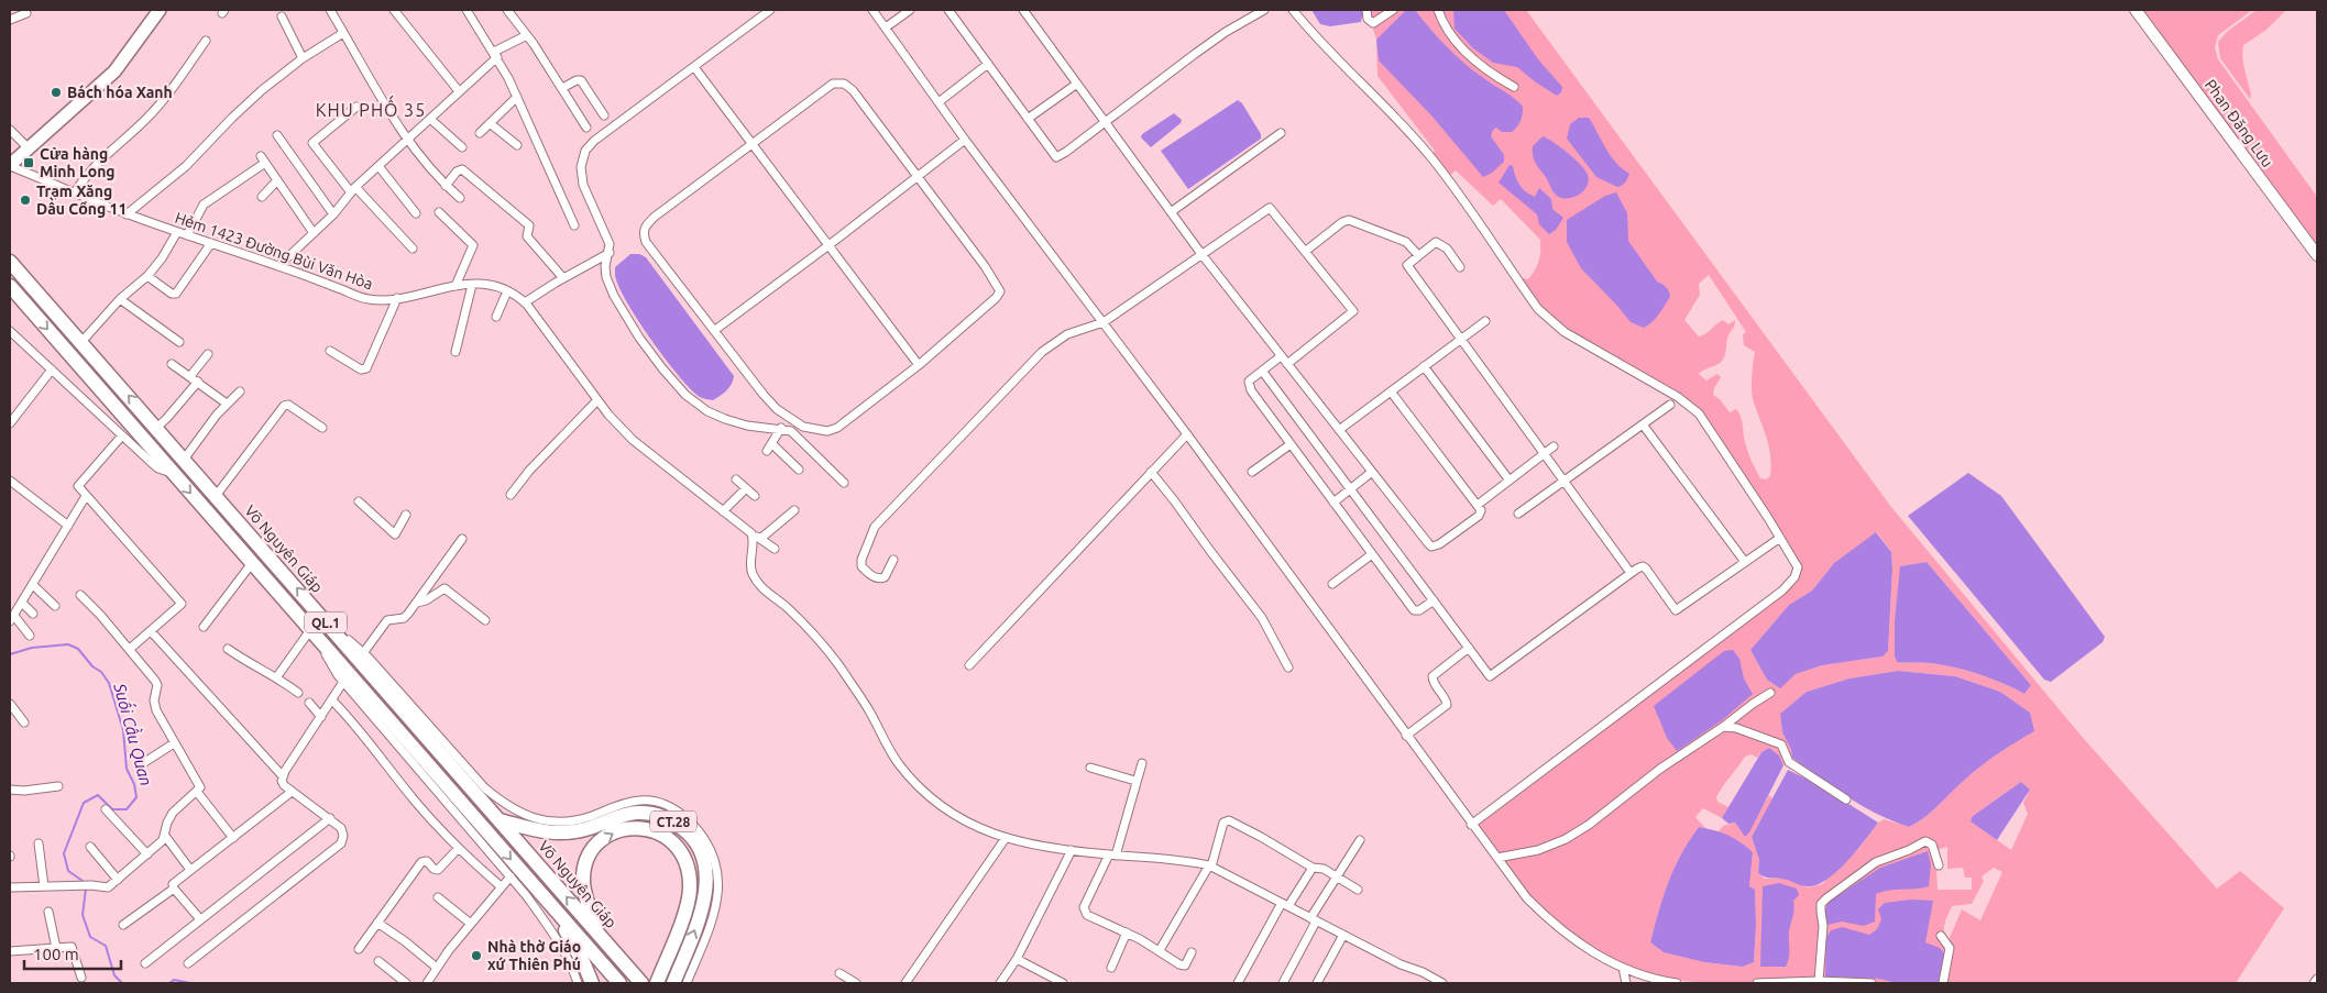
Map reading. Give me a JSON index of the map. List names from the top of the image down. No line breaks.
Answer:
{"streets":{"highway":["Võ Nguyên Giáp","QL.1","CT.28"],"street":["Phan Đăng Lưu","Hẻm 1423 Đường Bùi Văn Hòa"]},"crossings":[["Võ Nguyên Giáp","CT.28"]],"districts":["KHU PHỐ 35"],"water":["Suối Cầu Quan"],"places":{"other":["Bách hóa Xanh","Trạm Xăng Dầu Cổng 11","Nhà thờ Giáo xứ Thiên Phú"],"transit":["Cửa hàng Minh Long"]},"scale_bar":"100 m"}
